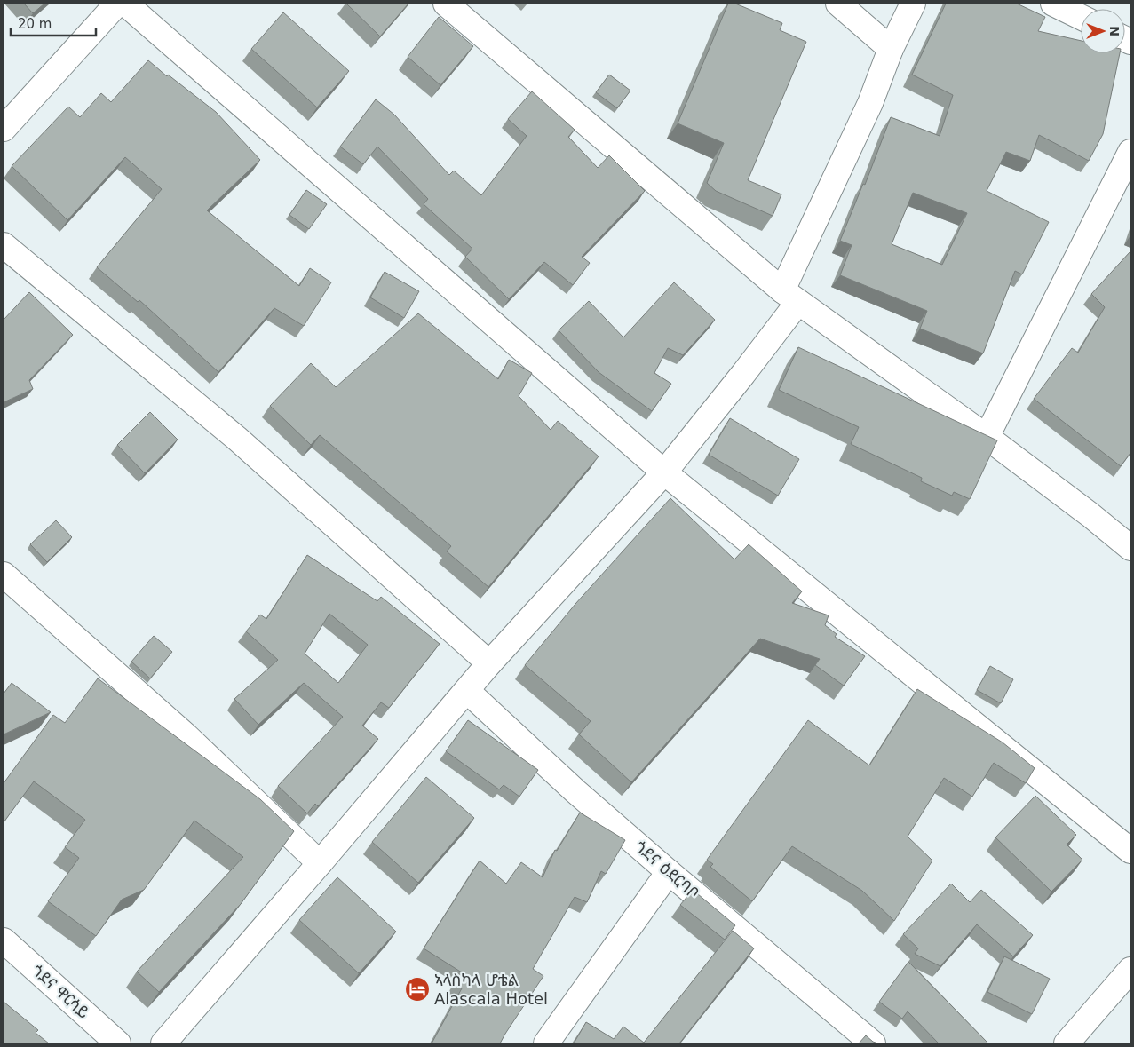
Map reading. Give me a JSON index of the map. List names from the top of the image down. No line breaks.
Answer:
{"streets":{"street":["ጎደና ዕደርባቦ","ጎደና ዋርሳይ"]},"places":{"hotel":["ኣላስካላ ሆቴል Alascala Hotel"]},"scale_bar":"20 m","north":"right"}
